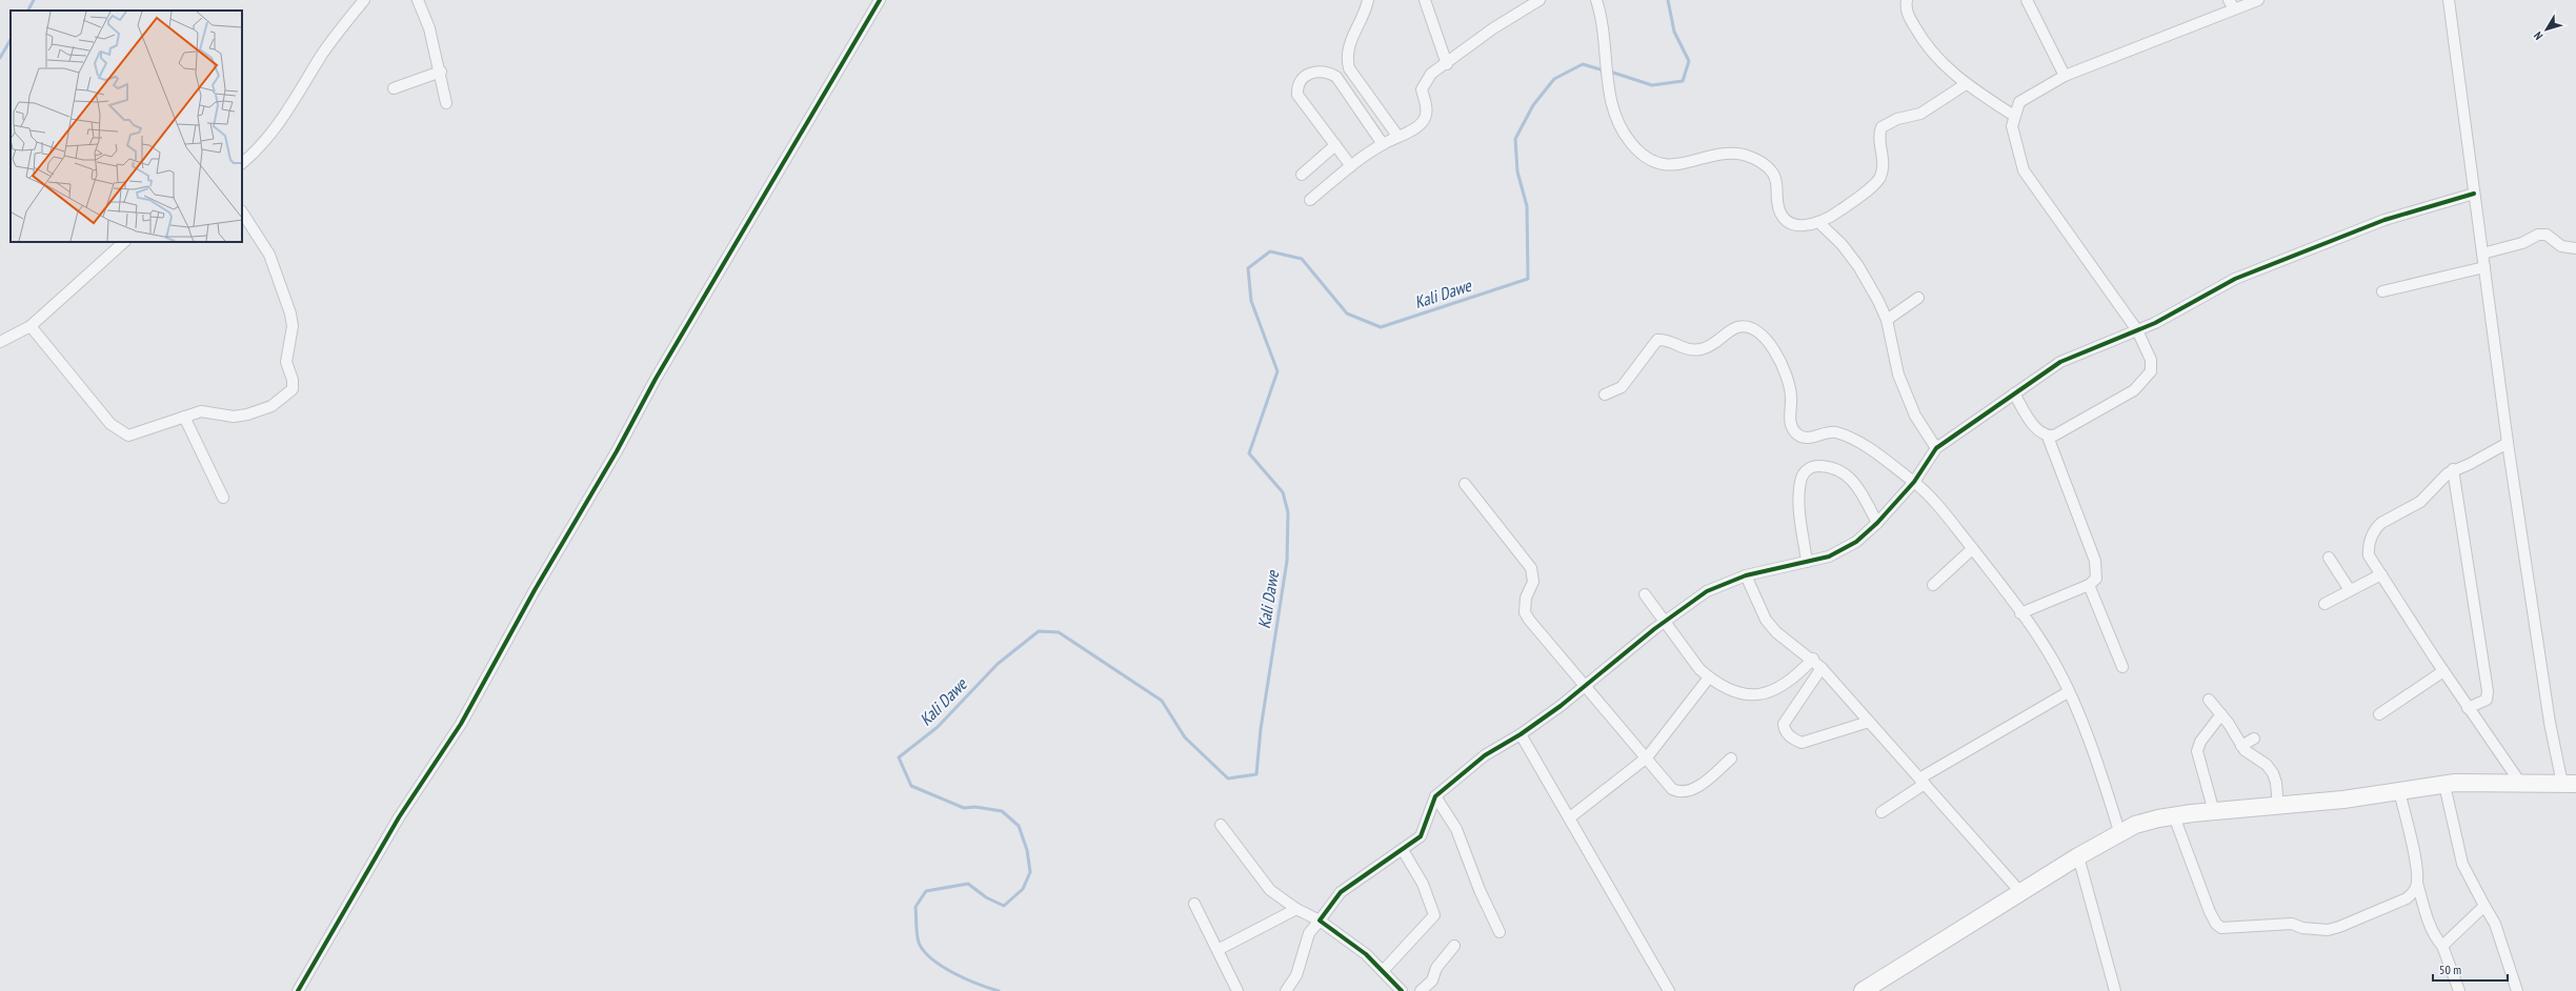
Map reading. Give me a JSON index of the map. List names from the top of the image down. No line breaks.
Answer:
{"water":["Kali Dawe"],"scale_bar":"50 m","north":"bottom left"}
